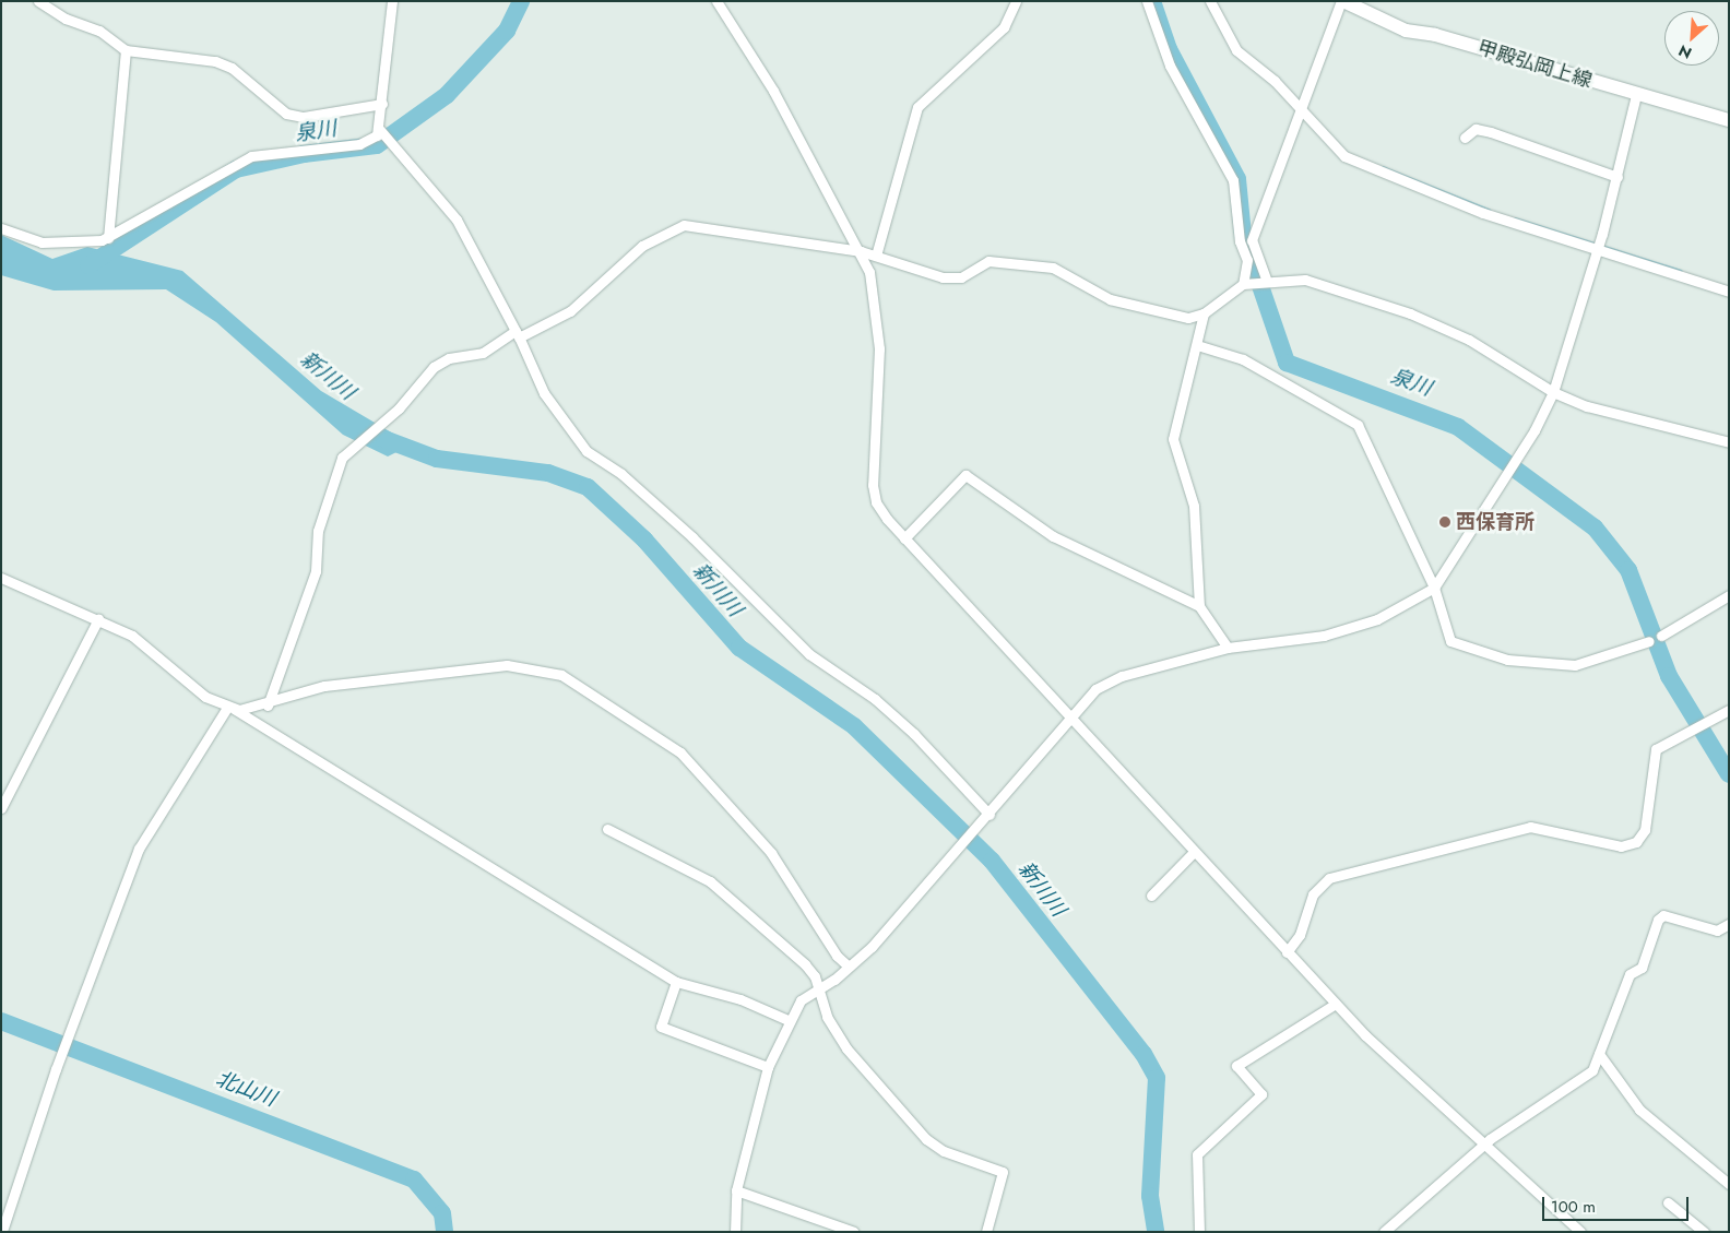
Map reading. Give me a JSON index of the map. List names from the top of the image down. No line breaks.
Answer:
{"streets":{"main road":["甲殿弘岡上線"]},"water":["泉川","新川川","北山川"],"places":["西保育所"],"scale_bar":"100 m","north":"bottom left"}
